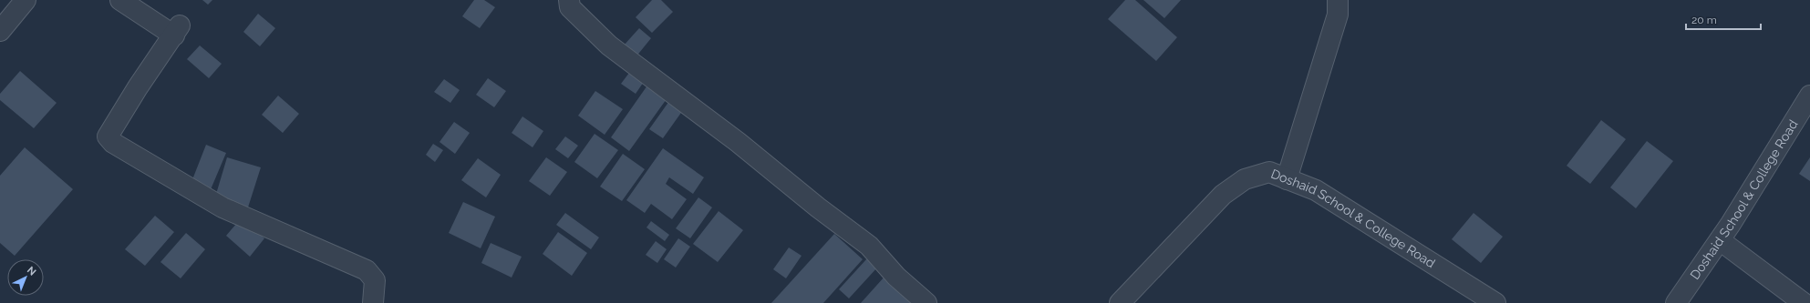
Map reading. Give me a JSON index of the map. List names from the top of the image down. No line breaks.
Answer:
{"streets":{"street":["Doshaid School & College Road"]},"scale_bar":"20 m","north":"top right"}
